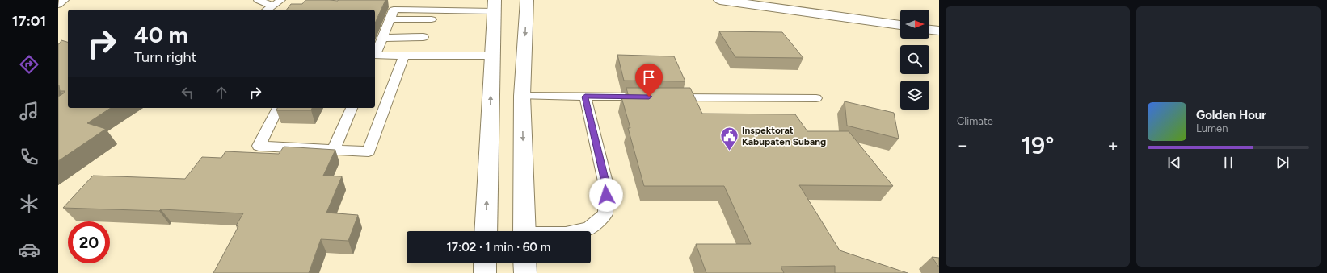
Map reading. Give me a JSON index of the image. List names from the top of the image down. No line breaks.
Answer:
{"places":{"public building":["Inspektorat Kabupaten Subang"]},"north":"right","page":{"tabs":"17:01","tile":"Climate","turn":["40 m","Turn right"],"song":["Golden Hour","Lumen"],"heat":["−","19°","+"],"limit":"20","trip":"17:02 · 1 min · 60 m"}}
